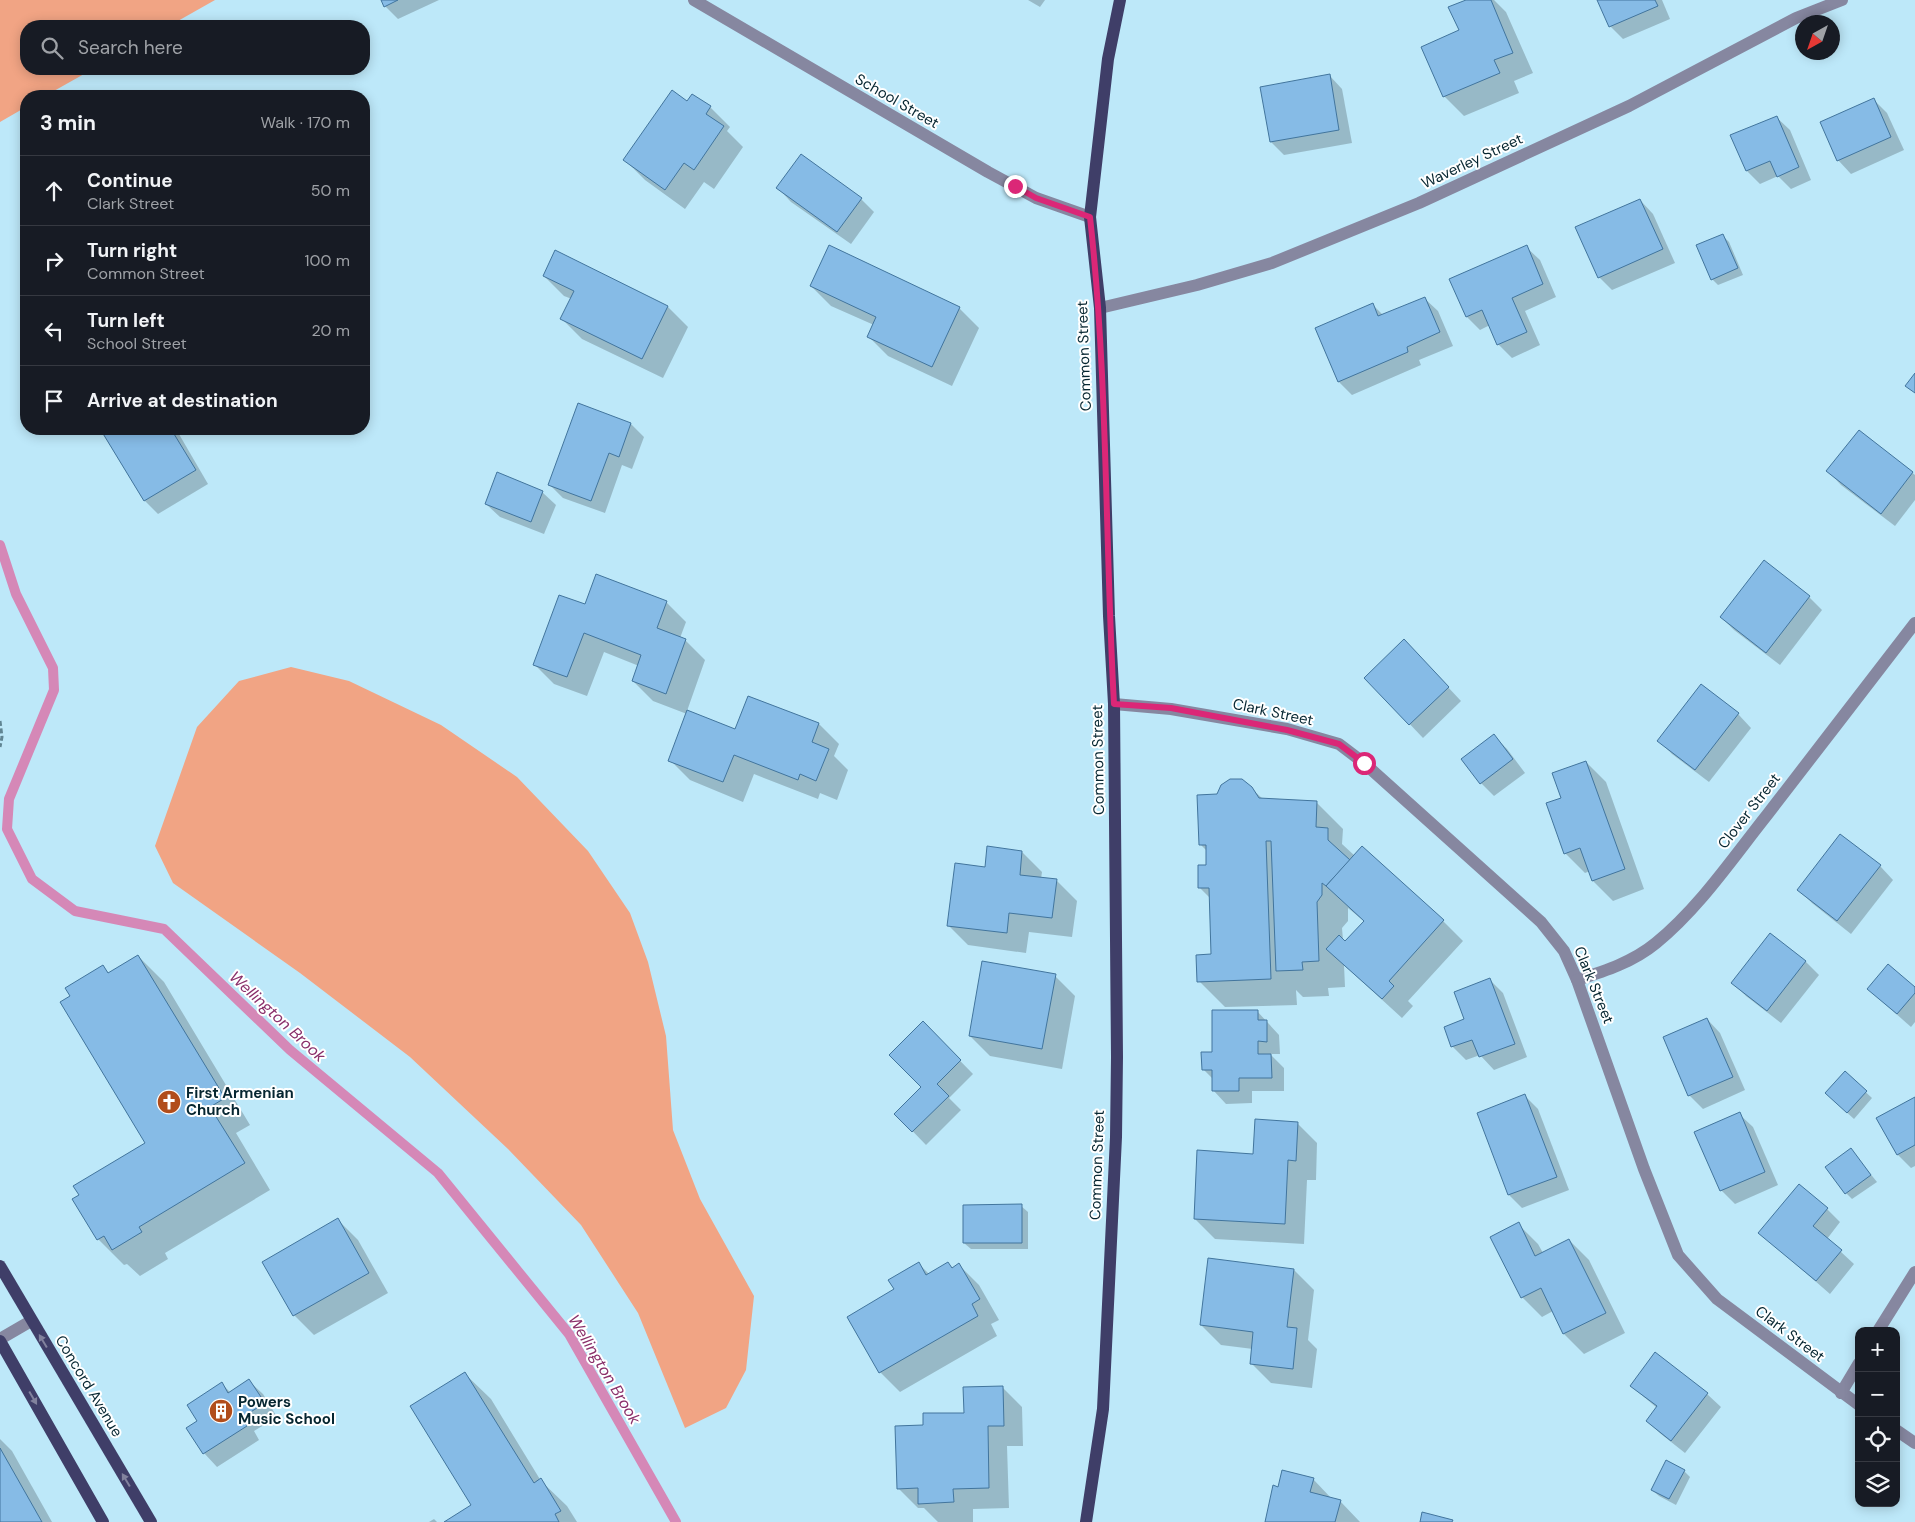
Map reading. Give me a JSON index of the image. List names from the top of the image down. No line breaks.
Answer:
{"streets":{"main road":["Common Street","Concord Avenue"],"street":["School Street","Waverley Street","Clark Street","Clover Street"]},"crossings":[["School Street","Common Street"],["Waverley Street","Common Street"],["Common Street","Clark Street"],["Clark Street","Clover Street"]],"water":["Wellington Brook"],"places":{"church":["First Armenian Church"],"building":["Powers Music School"]},"north":"bottom left","page":{"search":"Search here","heading":["3 min","Walk · 170 m"],"list":[["Continue","Clark Street","50 m"],["Turn right","Common Street","100 m"],["Turn left","School Street","20 m"],"Arrive at destination"],"map_buttons":["+","−"]}}
